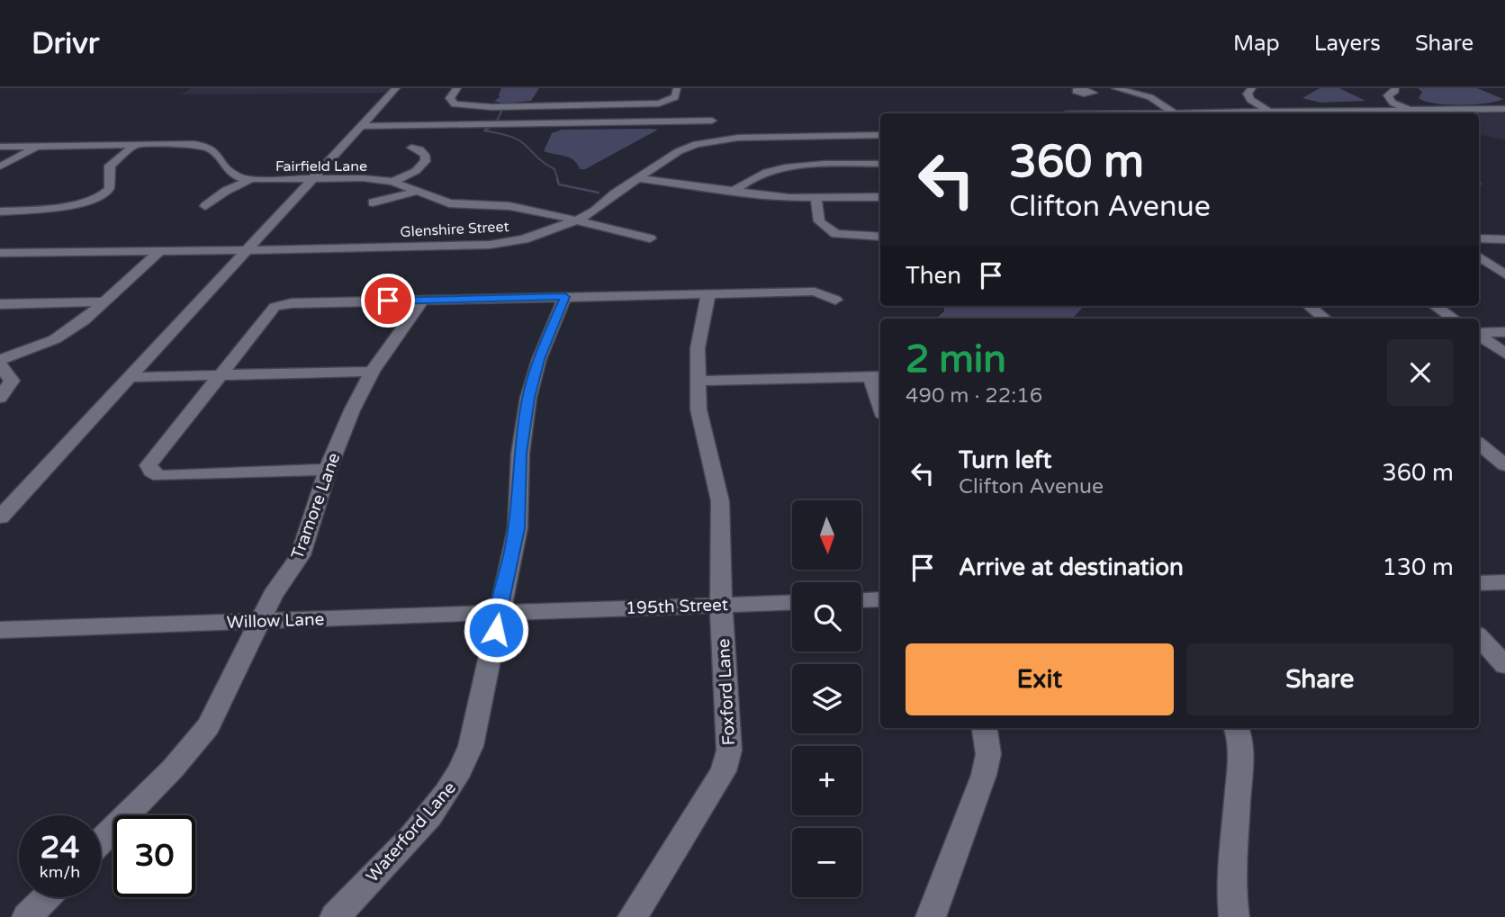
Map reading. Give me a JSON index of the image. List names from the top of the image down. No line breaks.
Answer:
{"streets":{"street":["Fairfield Lane","Glenshire Street","Tramore Lane","195th Street","Willow Lane","Foxford Lane","Waterford Lane"]},"crossings":[["Fairfield Lane","Glenshire Street"],["Tramore Lane","Willow Lane"],["195th Street","Willow Lane"],["195th Street","Foxford Lane"],["Willow Lane","Waterford Lane"]],"north":"bottom","page":{"header":"Drivr","nav":["Map","Layers","Share"],"turn":["360 m","Clifton Avenue"],"then":"Then","heading":["2 min","490 m · 22:16"],"list":[{"name":"Turn left","note":"Clifton Avenue","value":"360 m"},{"name":"Arrive at destination","value":"130 m"}],"map_buttons":["+","−"],"buttons":["Exit","Share"],"speed":"24 km/h","limit":"30"}}
